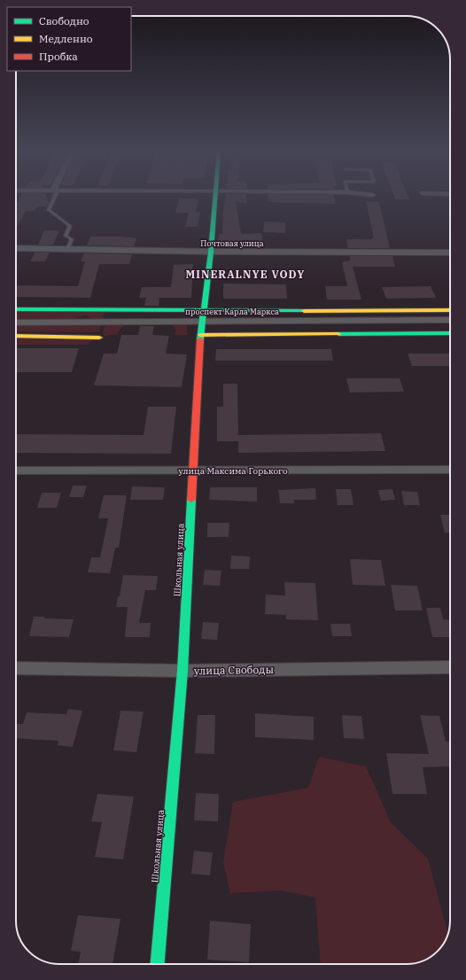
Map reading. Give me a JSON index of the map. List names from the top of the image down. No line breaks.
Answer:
{"streets":{"street":["Почтовая улица","проспект Карла Маркса","улица Максима Горького","Школьная улица","улица Свободы"]},"crossings":[["Почтовая улица","Школьная улица"],["проспект Карла Маркса","Школьная улица"],["улица Максима Горького","Школьная улица"],["Школьная улица","улица Свободы"]],"districts":["MINERALNYE VODY"],"legend":["Свободно","Медленно","Пробка"]}
